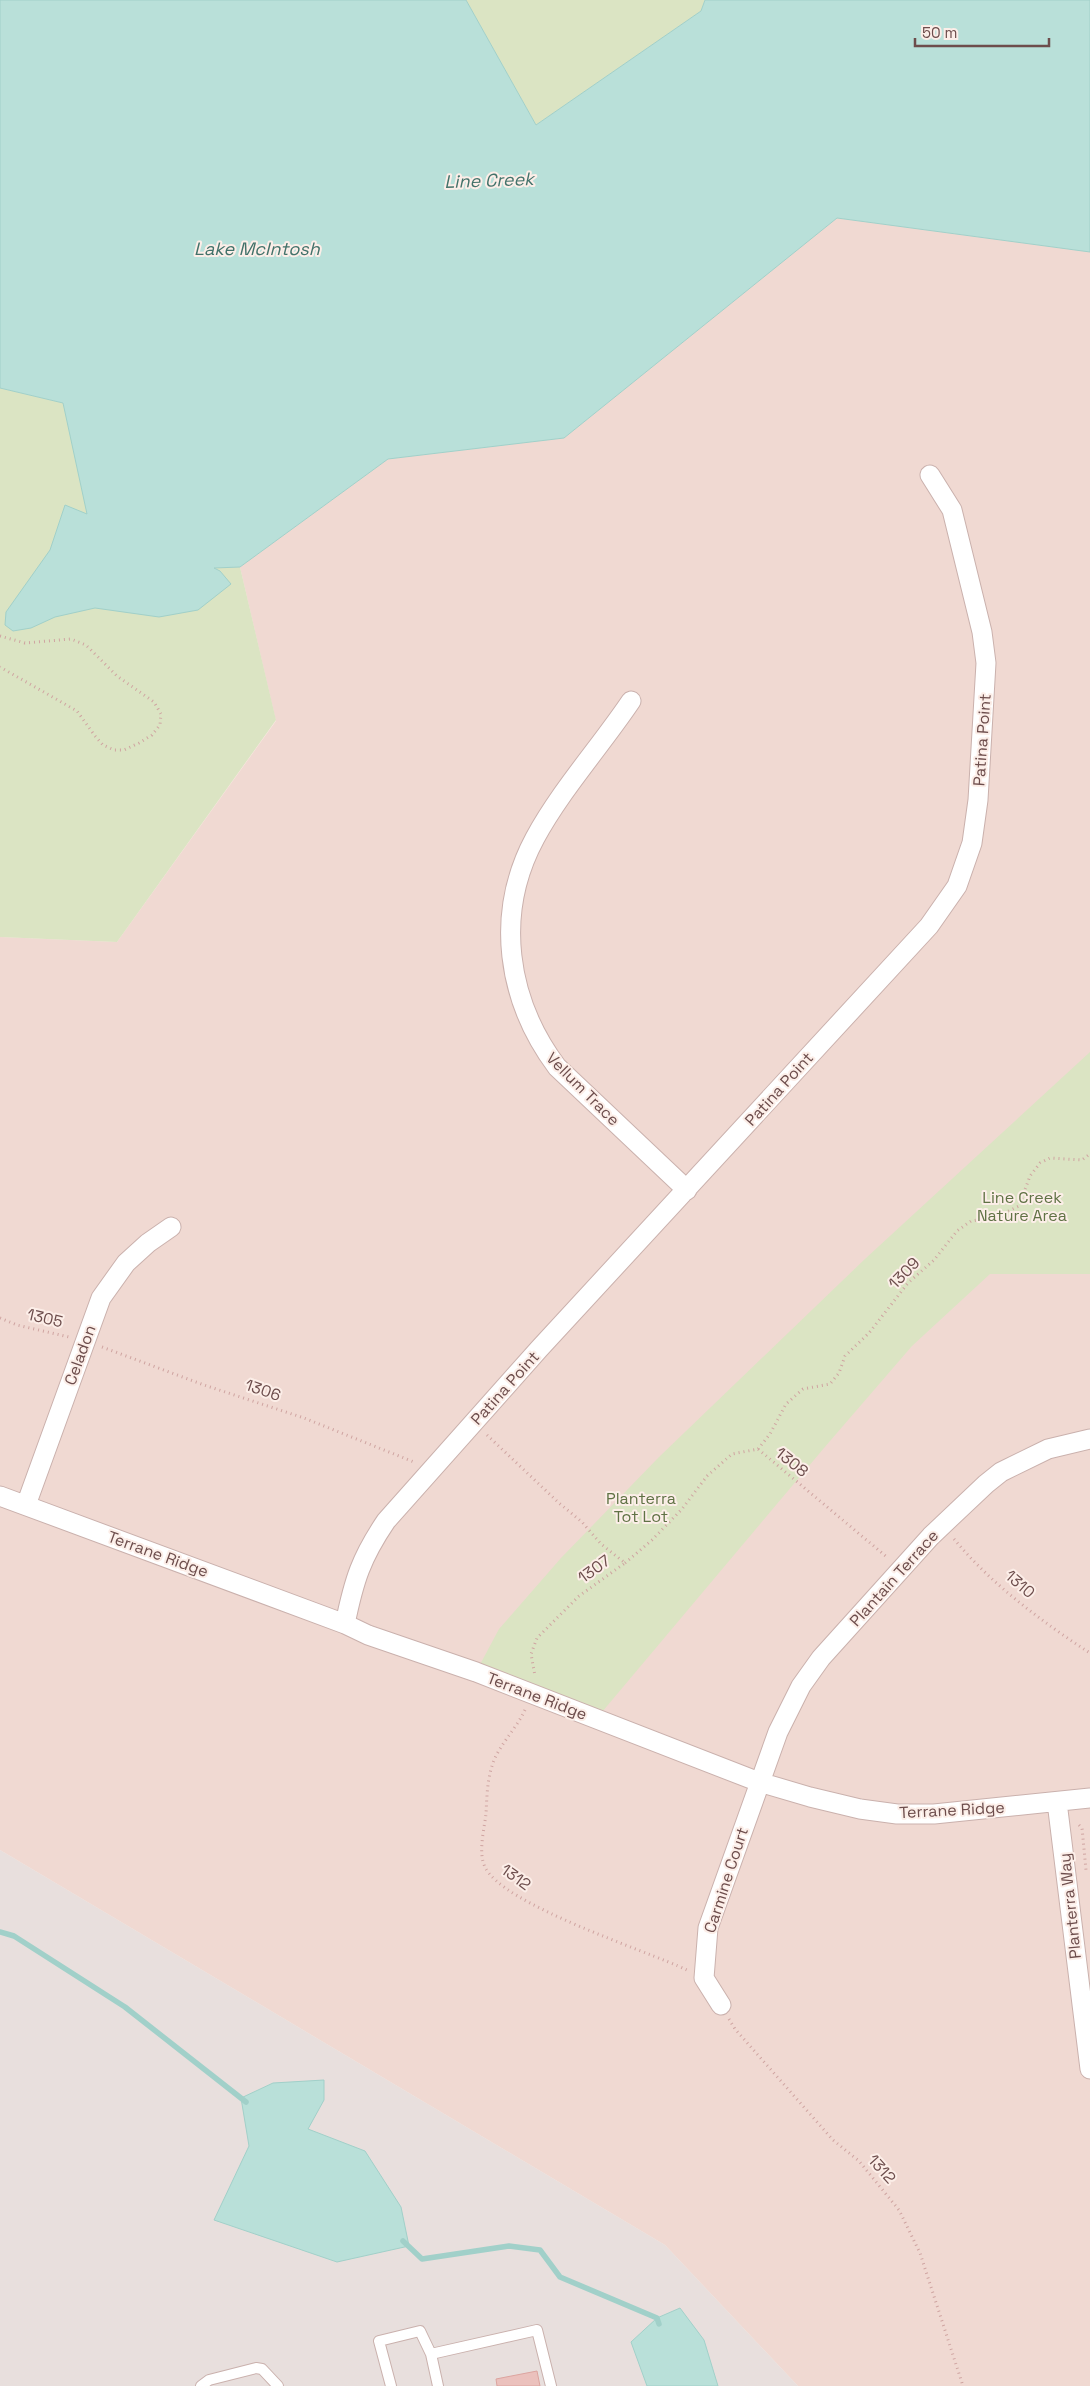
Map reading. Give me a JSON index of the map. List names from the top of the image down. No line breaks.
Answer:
{"streets":{"street":["Patina Point","Vellum Trace","Celadon","Terrane Ridge","Plantain Terrace","Carmine Court","Planterra Way"],"path":["1309","1305","1306","1308","1307","1310","1312"]},"crossings":[["Patina Point","Vellum Trace"],["Patina Point","1306"],["Patina Point","Terrane Ridge"],["Patina Point","1307"],["1309","1308"],["1305","Celadon"],["1305","1306"],["Celadon","1306"],["Celadon","Terrane Ridge"],["1308","1307"],["1308","Plantain Terrace"],["Terrane Ridge","1307"],["Terrane Ridge","Plantain Terrace"],["Terrane Ridge","1312"],["Terrane Ridge","Carmine Court"],["Terrane Ridge","Planterra Way"],["1307","1312"],["Plantain Terrace","1310"],["Plantain Terrace","Carmine Court"],["1312","Carmine Court"]],"water":["Line Creek","Lake McIntosh"],"parks":["Line Creek Nature Area","Planterra Tot Lot"],"scale_bar":"50 m"}
